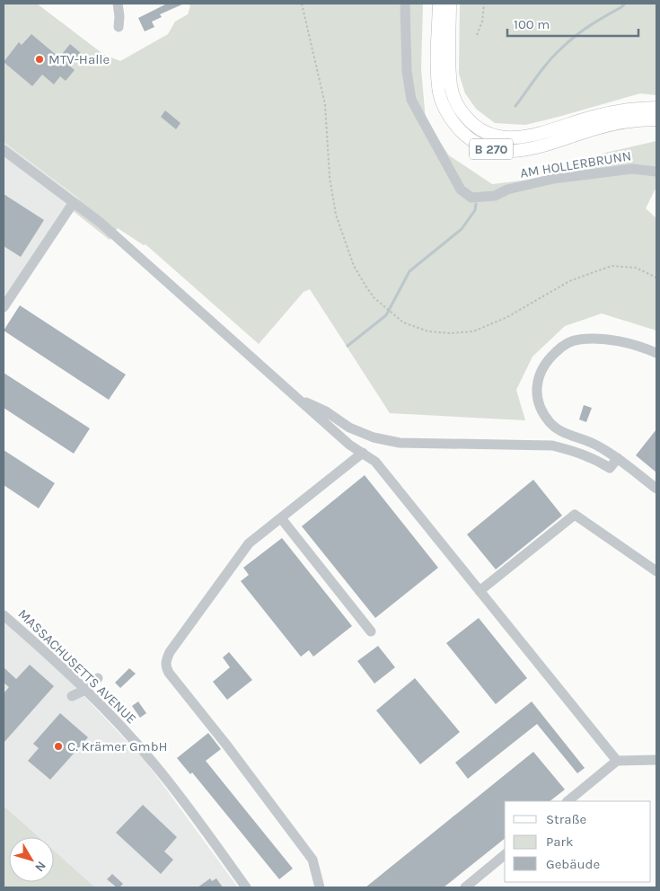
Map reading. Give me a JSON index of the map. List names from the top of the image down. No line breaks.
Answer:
{"streets":{"main road":["B 270"],"street":["AM HOLLERBRUNN","MASSACHUSETTS AVENUE"]},"places":["MTV-Halle","C. Krämer GmbH"],"legend":["Straße","Park","Gebäude"],"scale_bar":"100 m","north":"bottom right"}
